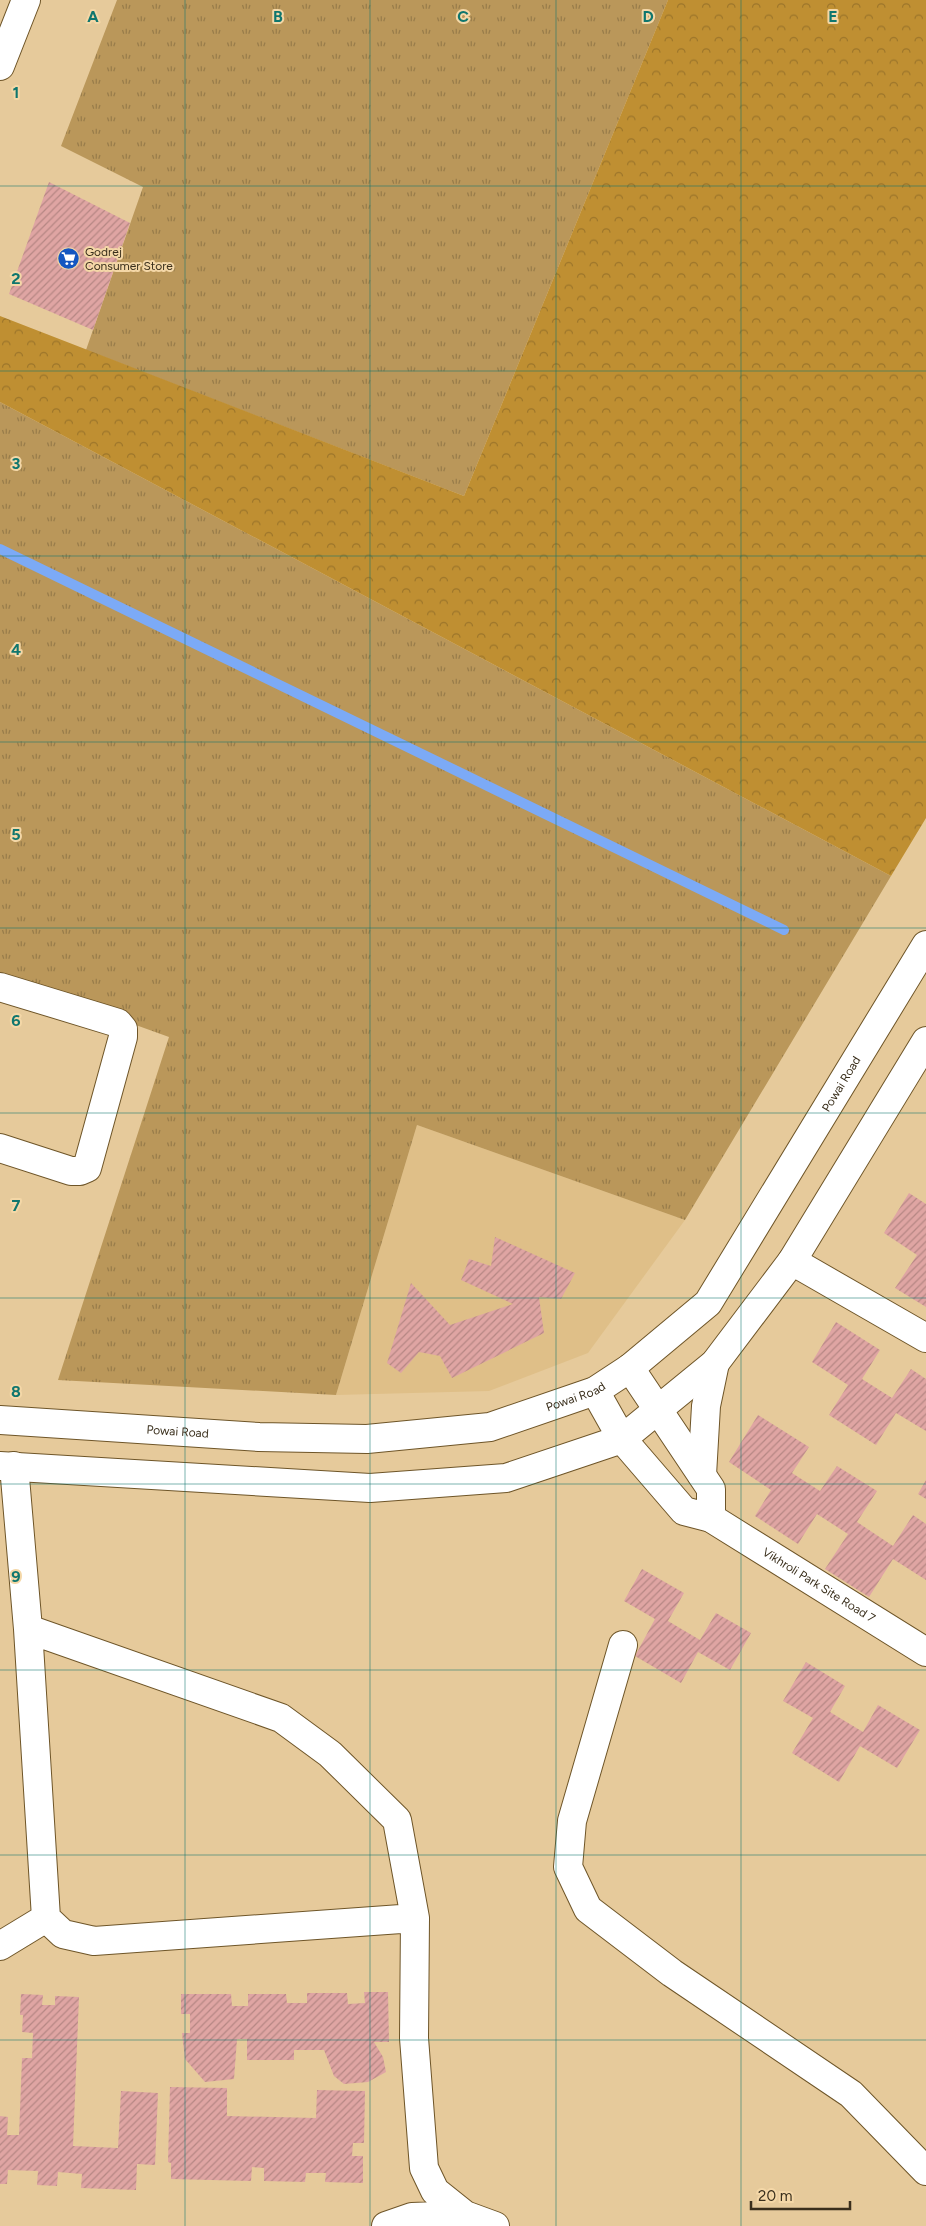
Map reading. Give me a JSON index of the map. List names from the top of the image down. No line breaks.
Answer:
{"streets":{"street":["Powai Road","Vikhroli Park Site Road 7"]},"crossings":[["Powai Road","Vikhroli Park Site Road 7"]],"places":{"supermarket":["Godrej Consumer Store"]},"scale_bar":"20 m","grid":{"columns":["A","B","C","D","E"],"rows":["1","2","3","4","5","6","7","8","9"]}}
